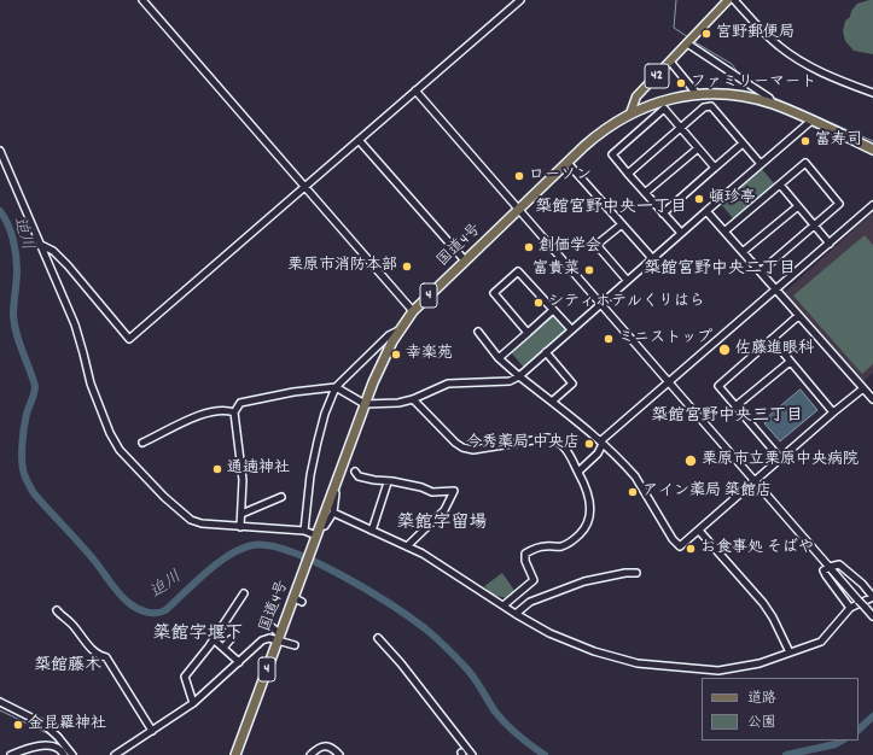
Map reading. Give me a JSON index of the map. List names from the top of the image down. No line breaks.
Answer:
{"streets":{"highway":["国道4号","4"],"main road":["42"]},"crossings":[["42","国道4号"]],"districts":["築館宮野中央一丁目","築館宮野中央二丁目","築館宮野中央三丁目","築館字留場","築館字堰下","築館藤木"],"water":["迫川"],"places":["宮野郵便局","ファミリーマート","富寿司","ローソン","頓珍亭","創価学会","栗原市消防本部","富貴菜","シティホテルくりはら","ミニストップ","佐藤進眼科","幸楽苑","今秀薬局 中央店","栗原市立栗原中央病院","通遖神社","アイン薬局 築館店","お食事処 そばや","金昆羅神社"],"legend":["道路","公園"]}
